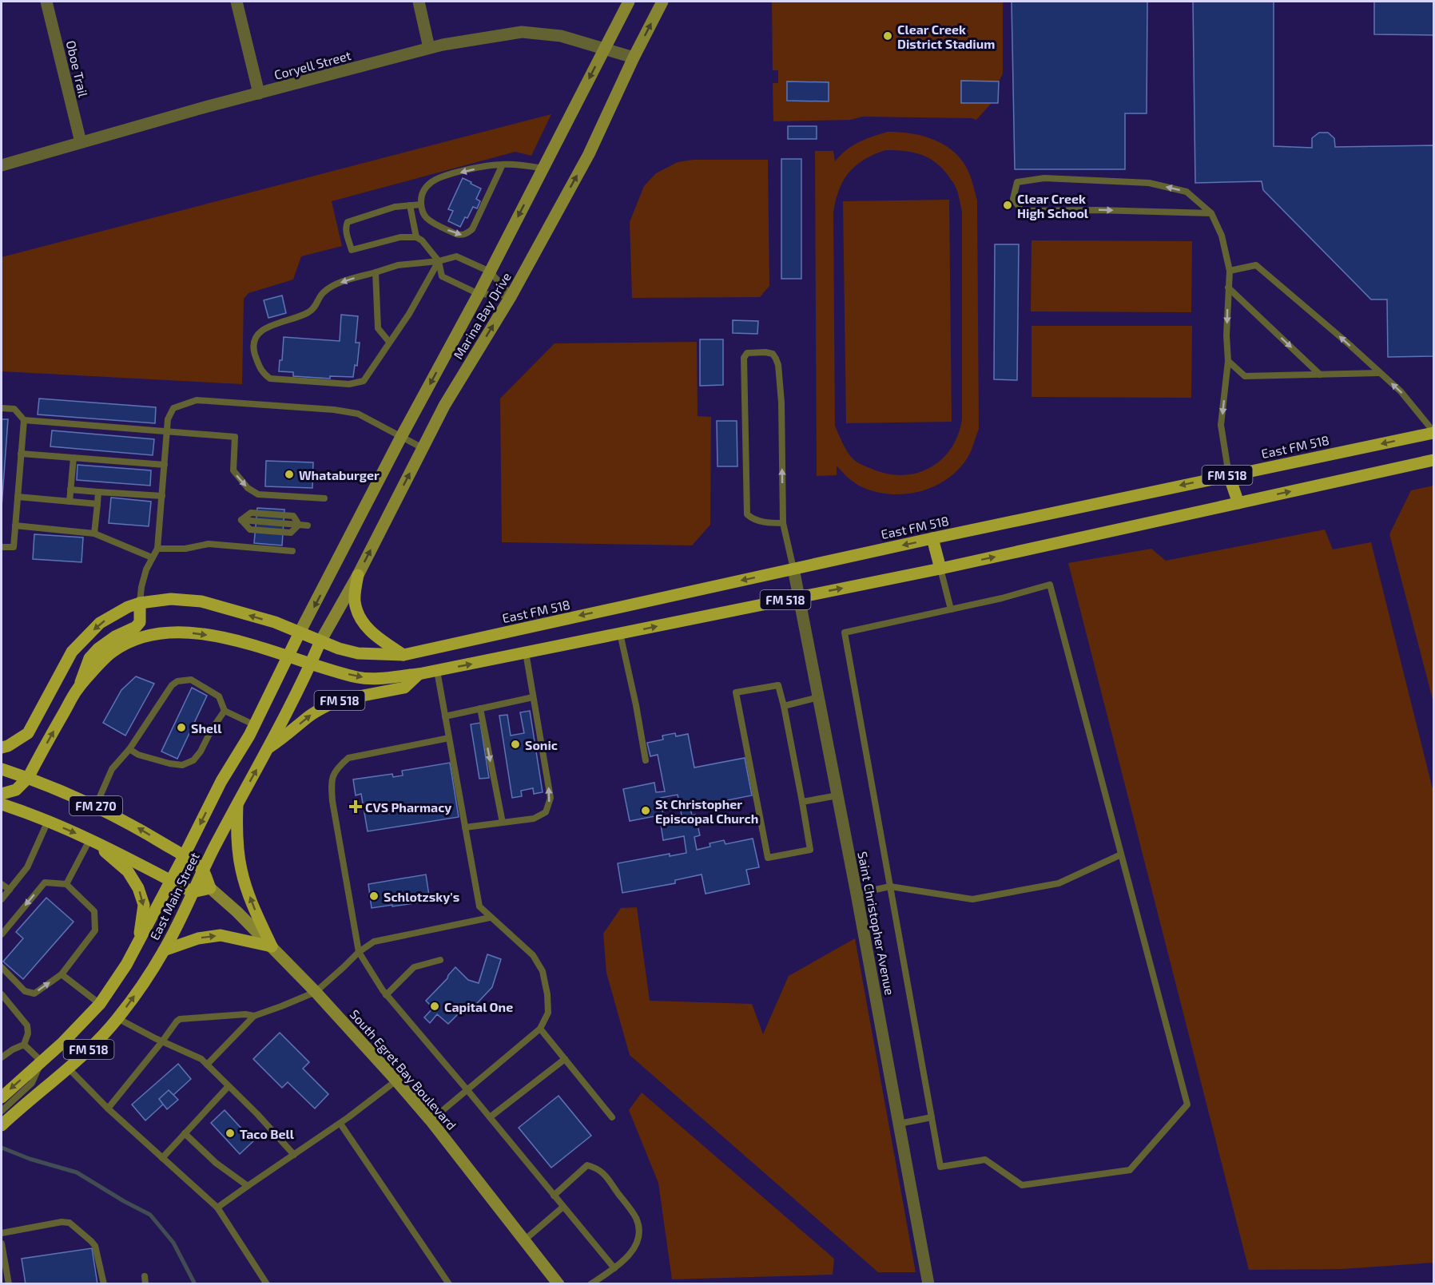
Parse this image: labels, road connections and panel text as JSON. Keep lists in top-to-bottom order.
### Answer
{
  "streets": {
    "main road": [
      "Marina Bay Drive",
      "East FM 518",
      "FM 518",
      "FM 270",
      "East Main Street",
      "South Egret Bay Boulevard"
    ],
    "street": ["Coryell Street", "Oboe Trail", "Saint Christopher Avenue"]
  },
  "crossings": [
    ["Coryell Street", "Oboe Trail"],
    ["Coryell Street", "Marina Bay Drive"],
    ["Marina Bay Drive", "FM 518"],
    ["Marina Bay Drive", "East Main Street"],
    ["East FM 518", "FM 518"],
    ["East FM 518", "Saint Christopher Avenue"],
    ["FM 518", "East Main Street"],
    ["FM 518", "Saint Christopher Avenue"],
    ["FM 270", "East Main Street"]
  ],
  "places": {
    "other": [
      "Clear Creek District Stadium",
      "Clear Creek High School",
      "Whataburger",
      "Shell",
      "Sonic",
      "St Christopher Episcopal Church",
      "Schlotzsky's",
      "Capital One",
      "Taco Bell"
    ],
    "health": ["CVS Pharmacy"]
  }
}
